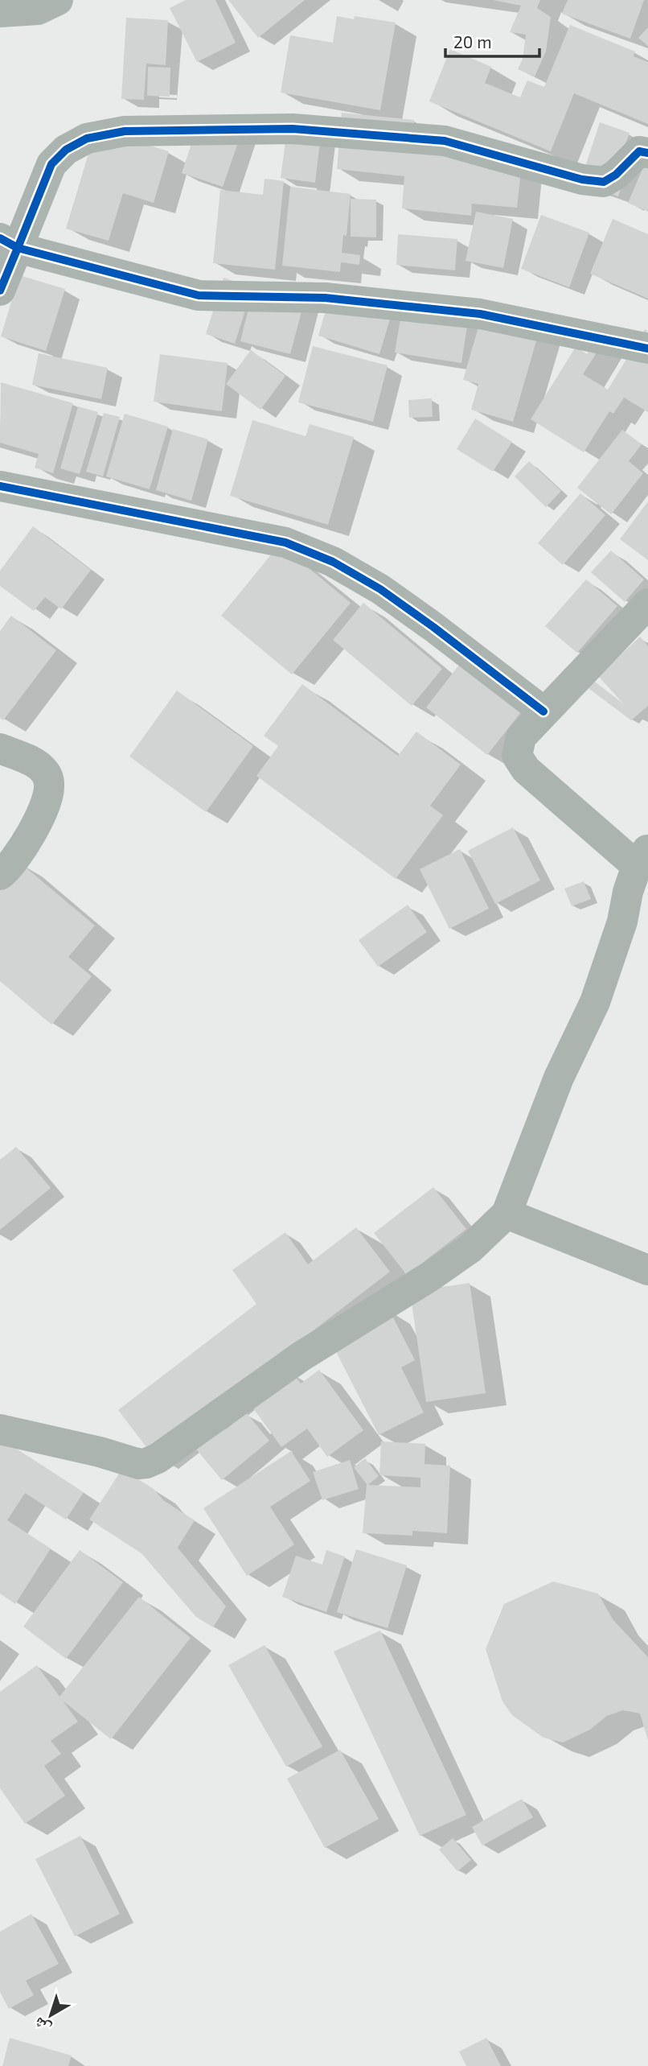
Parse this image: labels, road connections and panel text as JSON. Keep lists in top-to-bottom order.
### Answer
{
  "scale_bar": "20 m",
  "north": "bottom left"
}
